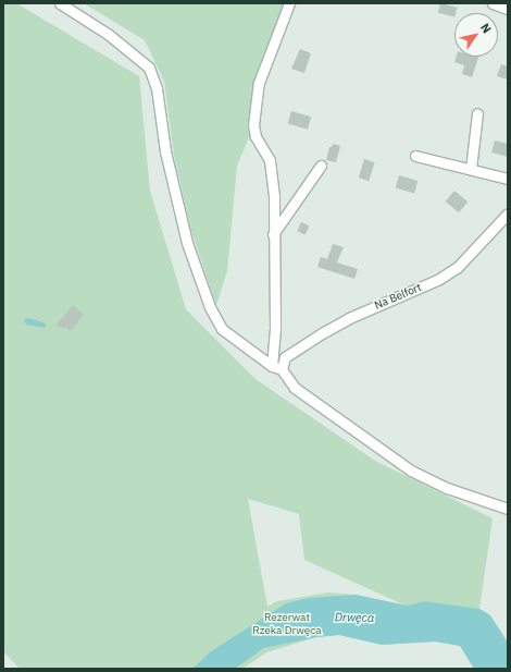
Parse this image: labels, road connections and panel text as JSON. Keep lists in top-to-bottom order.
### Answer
{
  "streets": {
    "street": ["Na Belfort"]
  },
  "water": ["Drwęca"],
  "parks": ["Rezerwat Rzeka Drwęca"],
  "north": "top right"
}
